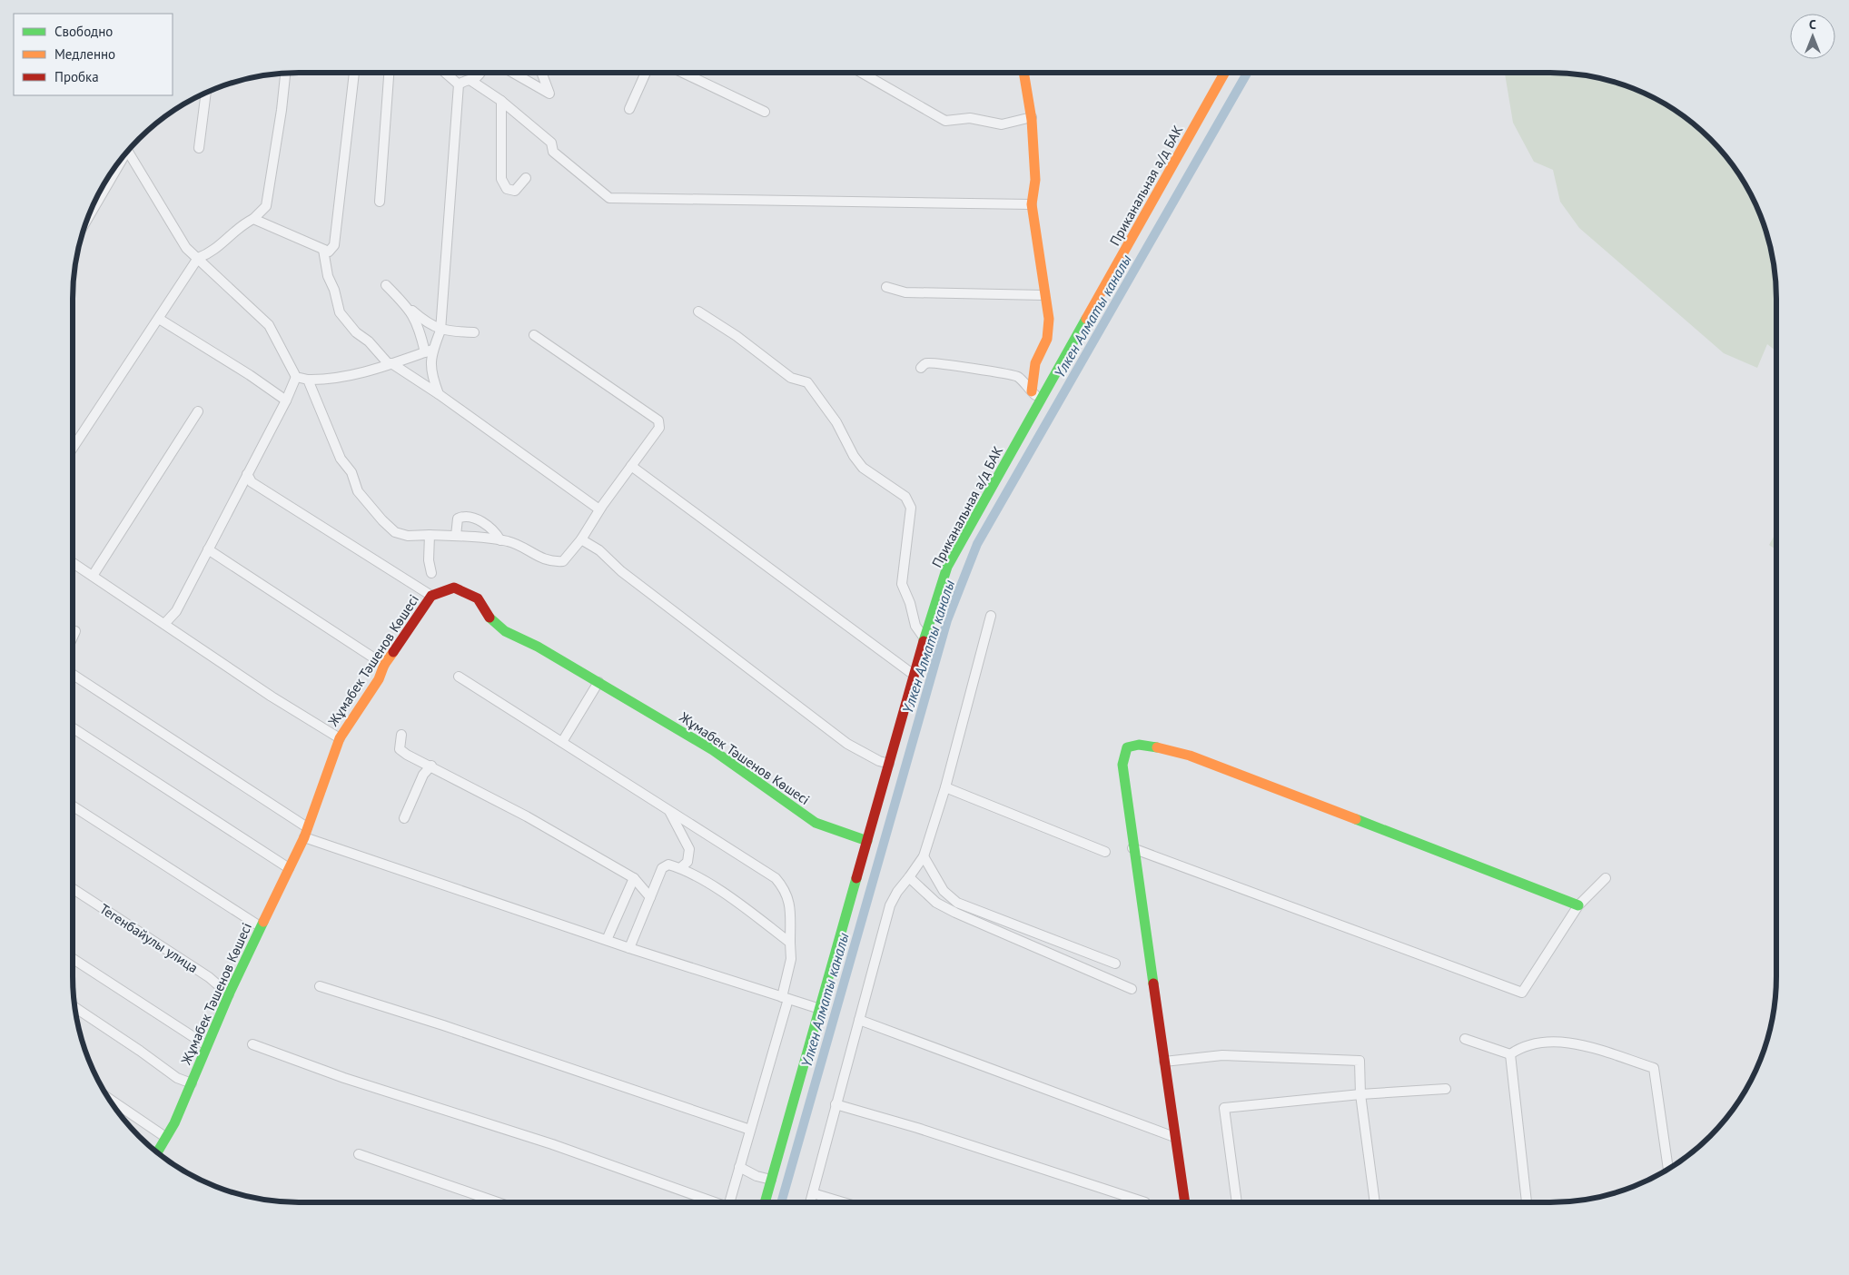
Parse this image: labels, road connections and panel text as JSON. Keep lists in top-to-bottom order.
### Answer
{
  "streets": {
    "street": ["Приканальная а/д БАК", "Жұмабек Тәшенов Көшесі", "Тегенбайулы улица"]
  },
  "crossings": [
    ["Приканальная а/д БАК", "Жұмабек Тәшенов Көшесі"],
    ["Жұмабек Тәшенов Көшесі", "Тегенбайулы улица"]
  ],
  "water": ["Үлкен Алматы каналы"],
  "legend": ["Свободно", "Медленно", "Пробка"],
  "north": "top"
}
